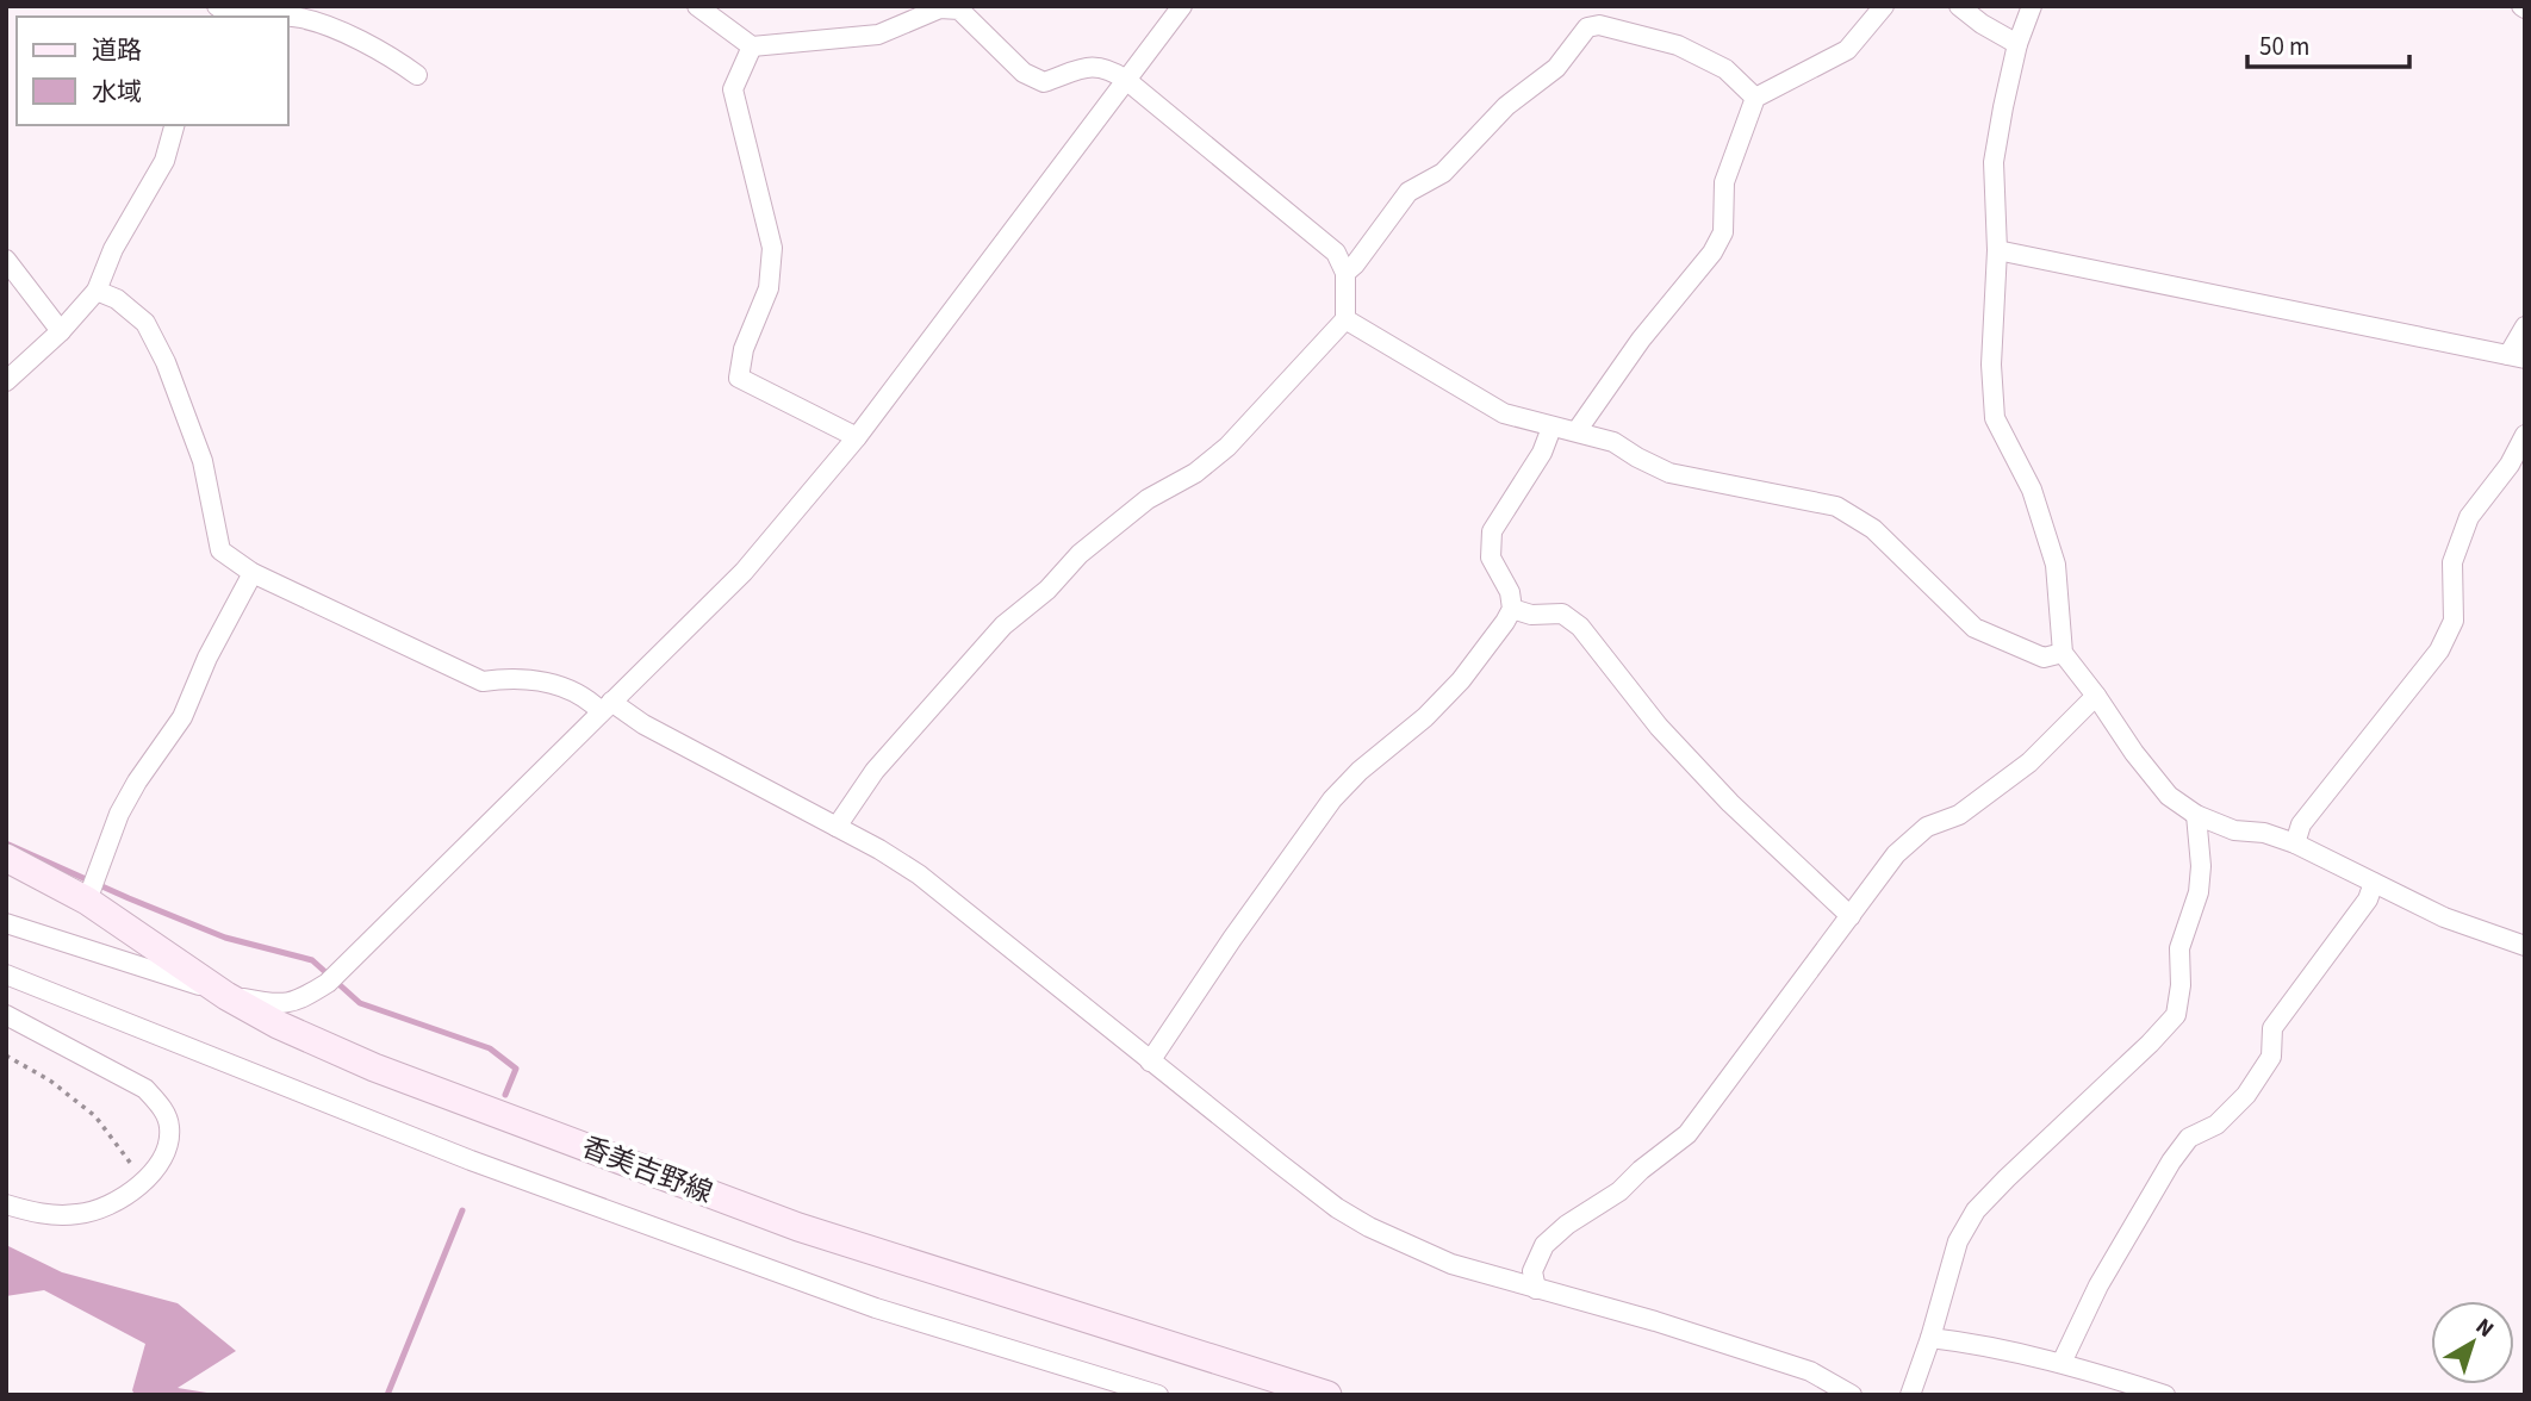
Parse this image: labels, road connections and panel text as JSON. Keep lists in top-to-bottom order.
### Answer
{
  "streets": {
    "main road": ["香美吉野線"]
  },
  "legend": ["道路", "水域"],
  "scale_bar": "50 m",
  "north": "top right"
}
